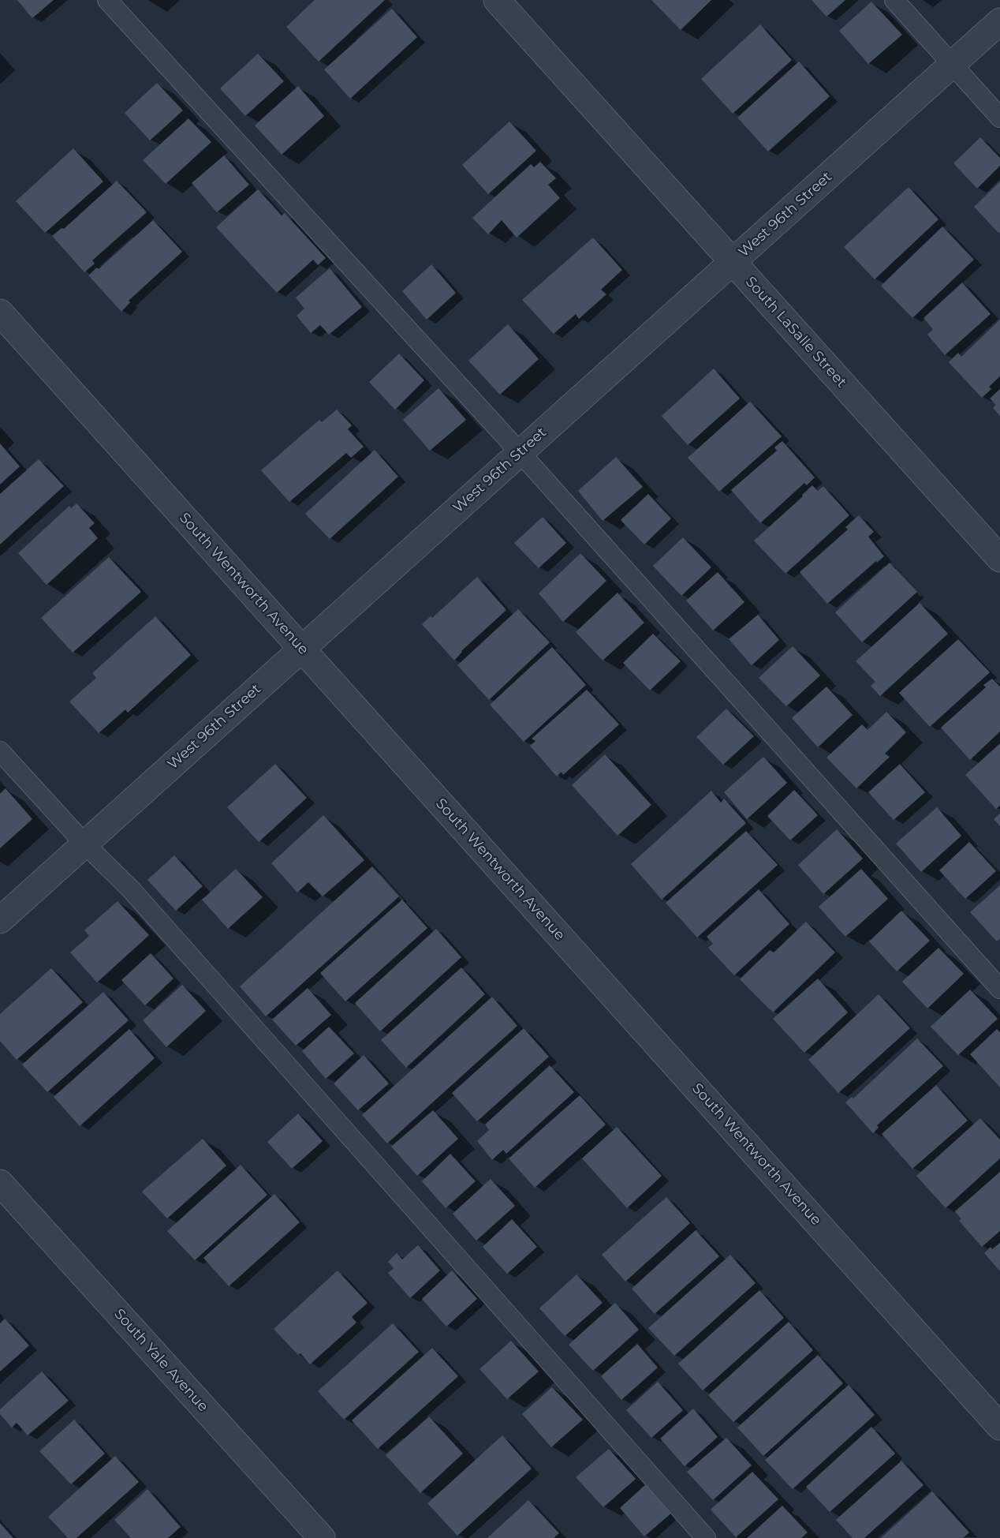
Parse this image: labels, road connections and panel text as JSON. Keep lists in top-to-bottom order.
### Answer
{
  "streets": {
    "street": [
      "West 96th Street",
      "South LaSalle Street",
      "South Wentworth Avenue",
      "South Yale Avenue"
    ]
  },
  "crossings": [
    ["West 96th Street", "South LaSalle Street"],
    ["West 96th Street", "South Wentworth Avenue"]
  ]
}
